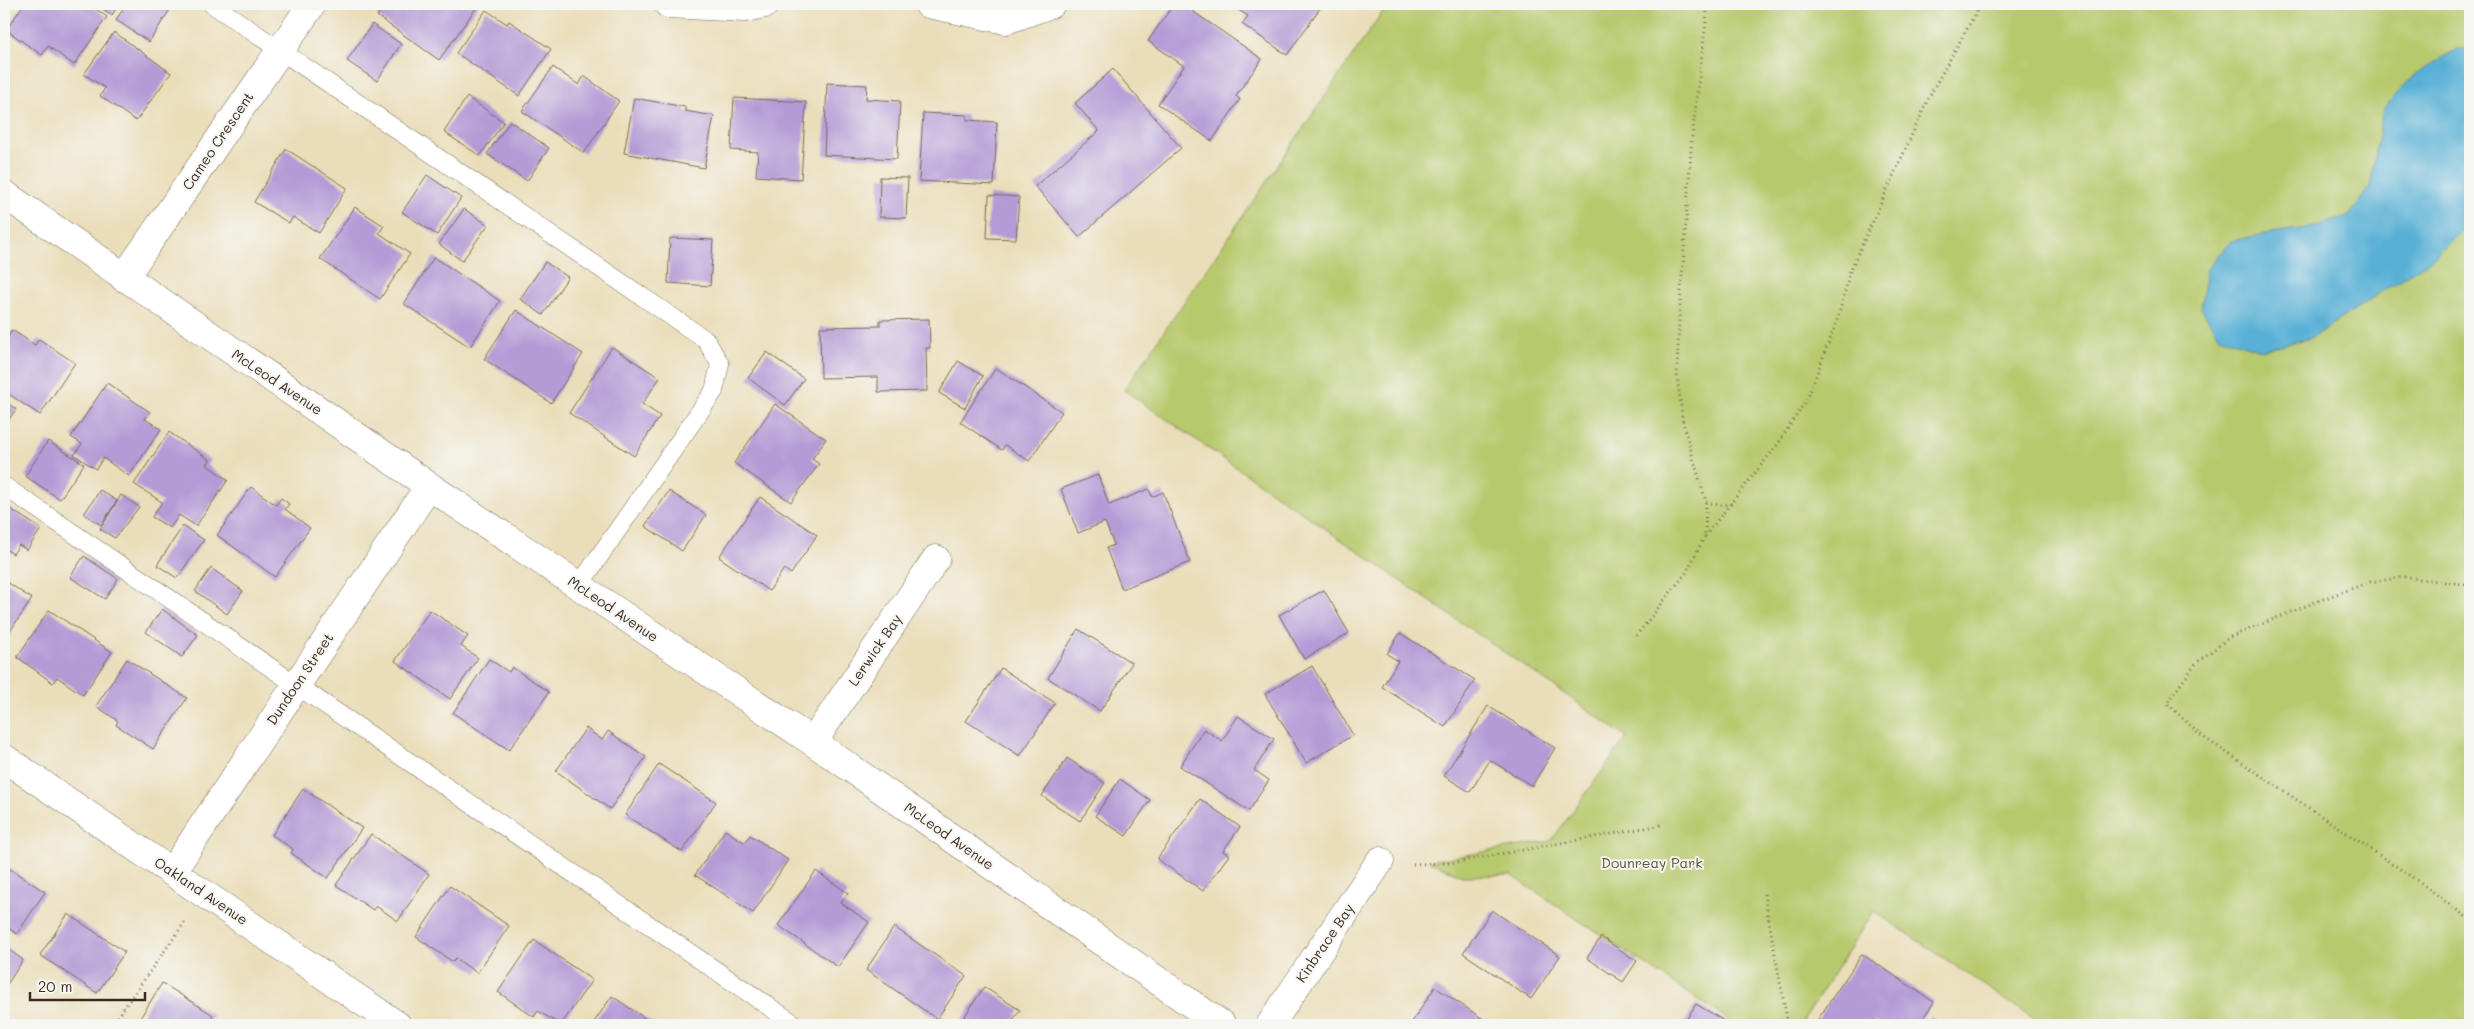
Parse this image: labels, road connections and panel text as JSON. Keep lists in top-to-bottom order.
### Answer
{
  "streets": {
    "street": [
      "Cameo Crescent",
      "McLeod Avenue",
      "Lerwick Bay",
      "Dundoon Street",
      "Oakland Avenue",
      "Kinbrace Bay"
    ]
  },
  "crossings": [
    ["Cameo Crescent", "McLeod Avenue"],
    ["McLeod Avenue", "Lerwick Bay"],
    ["McLeod Avenue", "Dundoon Street"],
    ["Dundoon Street", "Oakland Avenue"]
  ],
  "parks": ["Dounreay Park"],
  "scale_bar": "20 m"
}
